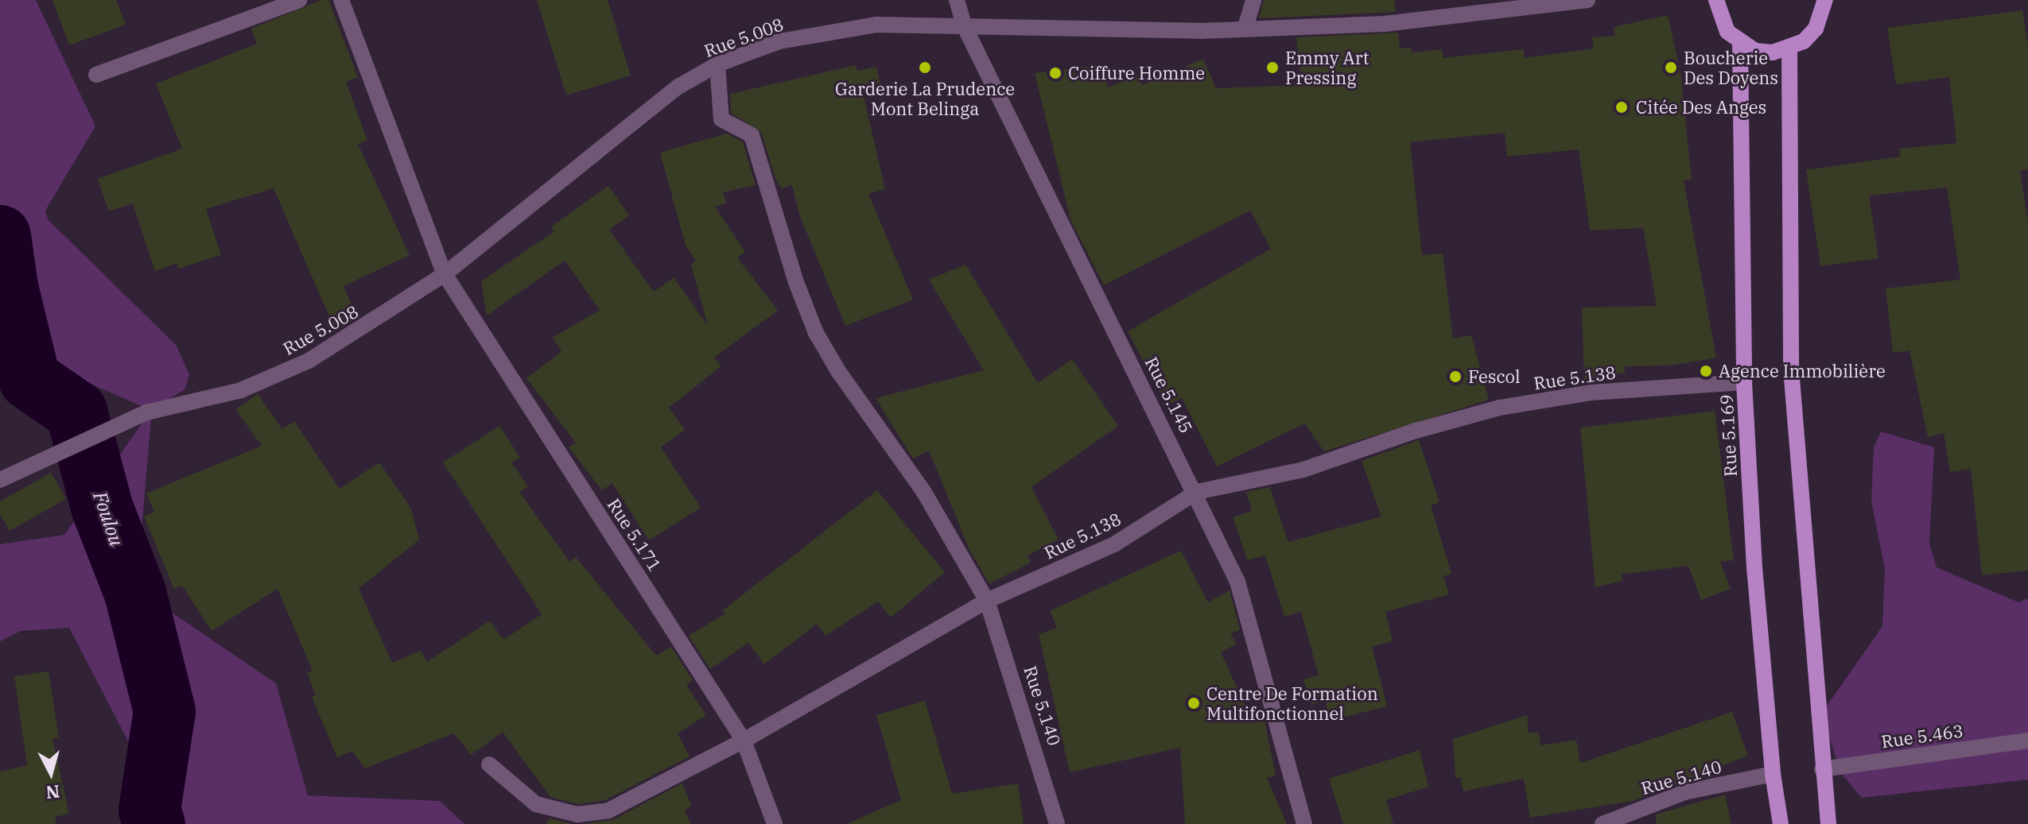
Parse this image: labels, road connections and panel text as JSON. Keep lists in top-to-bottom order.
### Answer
{
  "streets": {
    "main road": ["Rue 5.169"],
    "street": [
      "Rue 5.008",
      "Rue 5.138",
      "Rue 5.145",
      "Rue 5.171",
      "Rue 5.140",
      "Rue 5.463"
    ]
  },
  "crossings": [
    ["Rue 5.008", "Rue 5.145"],
    ["Rue 5.008", "Rue 5.171"],
    ["Rue 5.008", "Rue 5.140"],
    ["Rue 5.138", "Rue 5.145"],
    ["Rue 5.138", "Rue 5.169"],
    ["Rue 5.138", "Rue 5.171"],
    ["Rue 5.138", "Rue 5.140"],
    ["Rue 5.169", "Rue 5.140"]
  ],
  "water": ["Foulou"],
  "places": [
    "Garderie La Prudence Mont Belinga",
    "Emmy Art Pressing",
    "Boucherie Des Doyens",
    "Coiffure Homme",
    "Citée Des Anges",
    "Agence Immobilière",
    "Fescol",
    "Centre De Formation Multifonctionnel"
  ],
  "north": "bottom"
}
